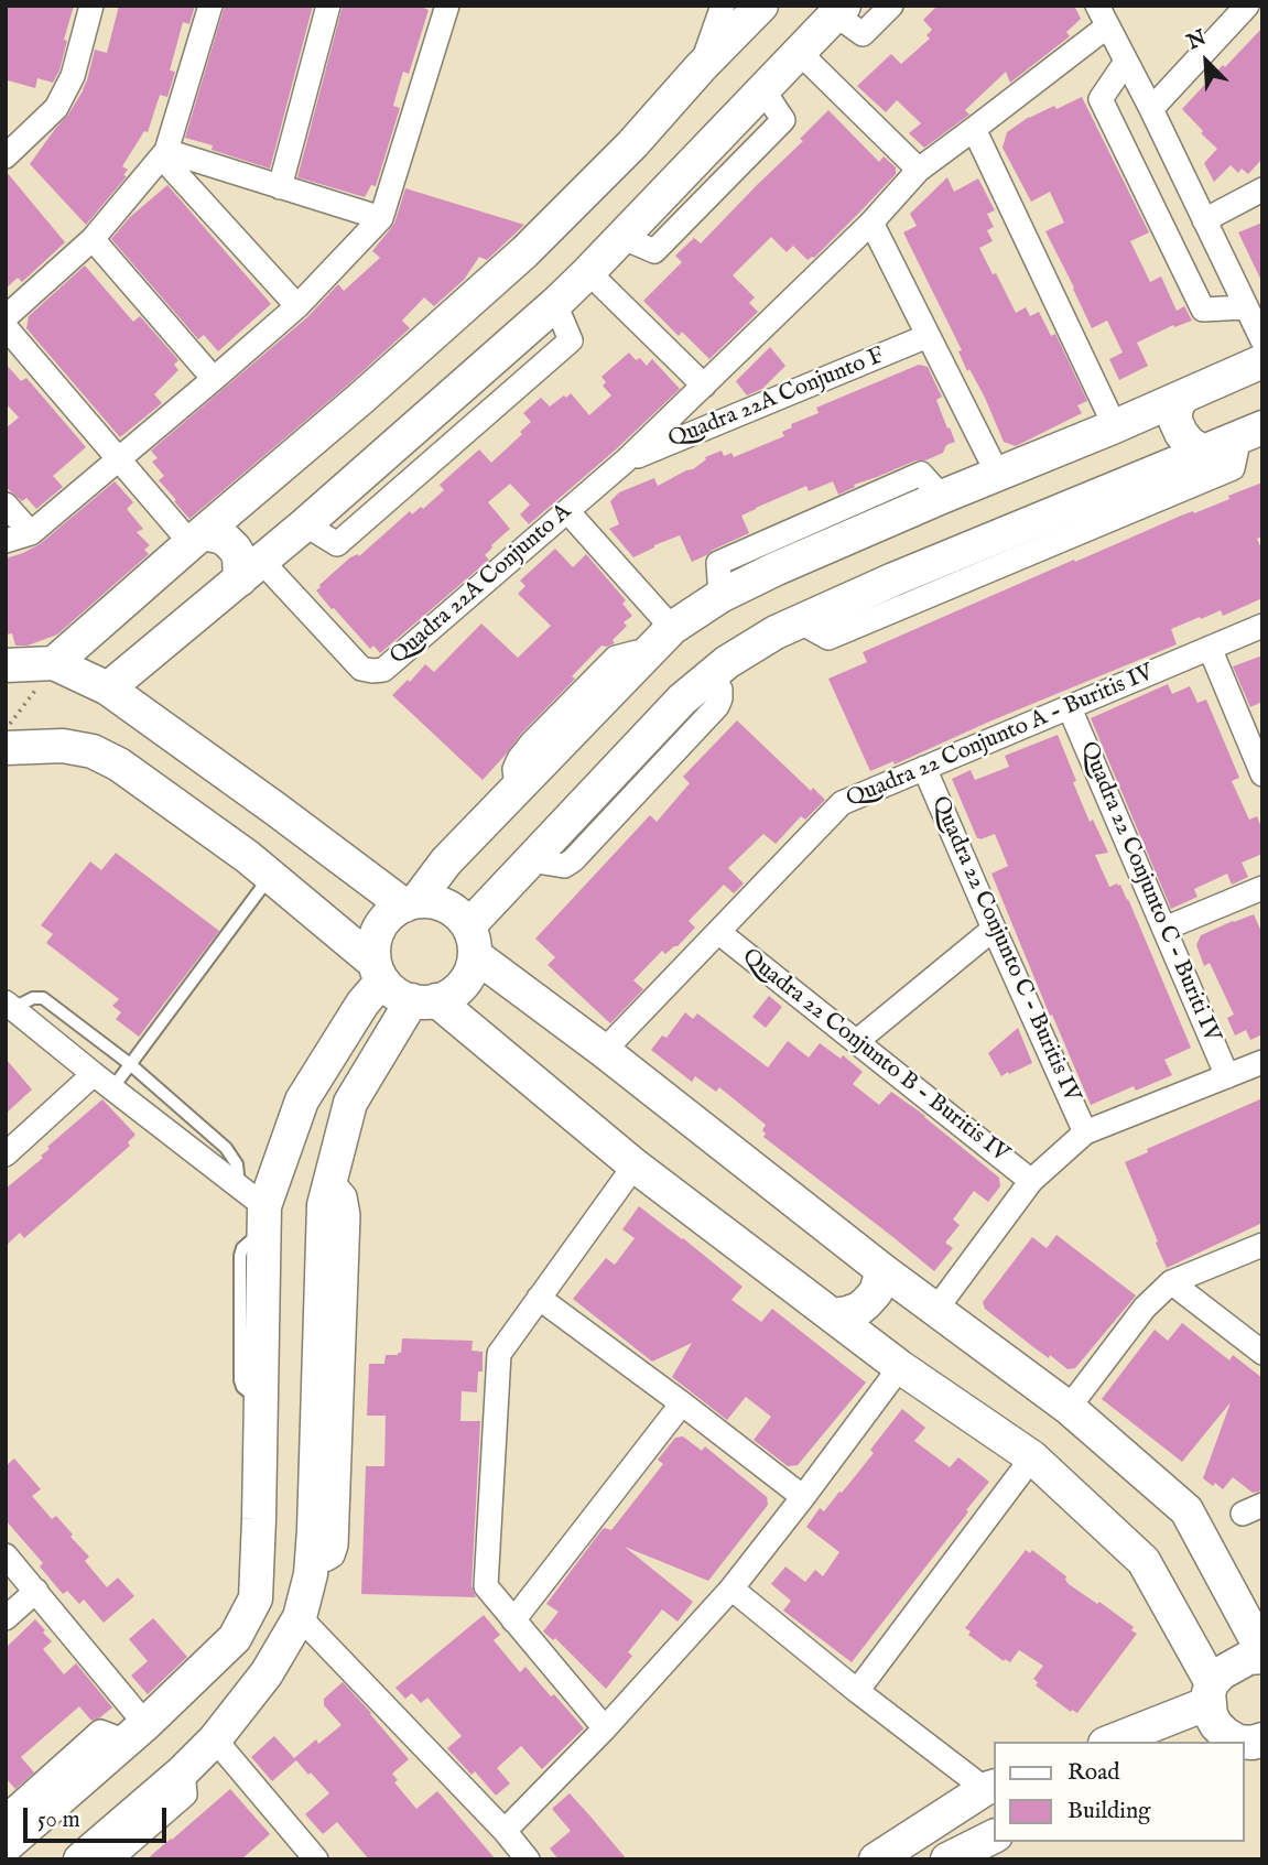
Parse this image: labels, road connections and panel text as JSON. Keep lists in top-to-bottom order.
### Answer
{
  "streets": {
    "street": [
      "Quadra 22A Conjunto F",
      "Quadra 22A Conjunto A",
      "Quadra 22 Conjunto A - Buritis IV",
      "Quadra 22 Conjunto C - Buriti IV",
      "Quadra 22 Conjunto C - Buritis IV",
      "Quadra 22 Conjunto B - Buritis IV"
    ]
  },
  "crossings": [
    ["Quadra 22A Conjunto F", "Quadra 22A Conjunto A"],
    ["Quadra 22 Conjunto A - Buritis IV", "Quadra 22 Conjunto C - Buriti IV"],
    ["Quadra 22 Conjunto A - Buritis IV", "Quadra 22 Conjunto C - Buritis IV"],
    ["Quadra 22 Conjunto A - Buritis IV", "Quadra 22 Conjunto B - Buritis IV"]
  ],
  "legend": ["Road", "Building"],
  "scale_bar": "50 m",
  "north": "top left"
}
